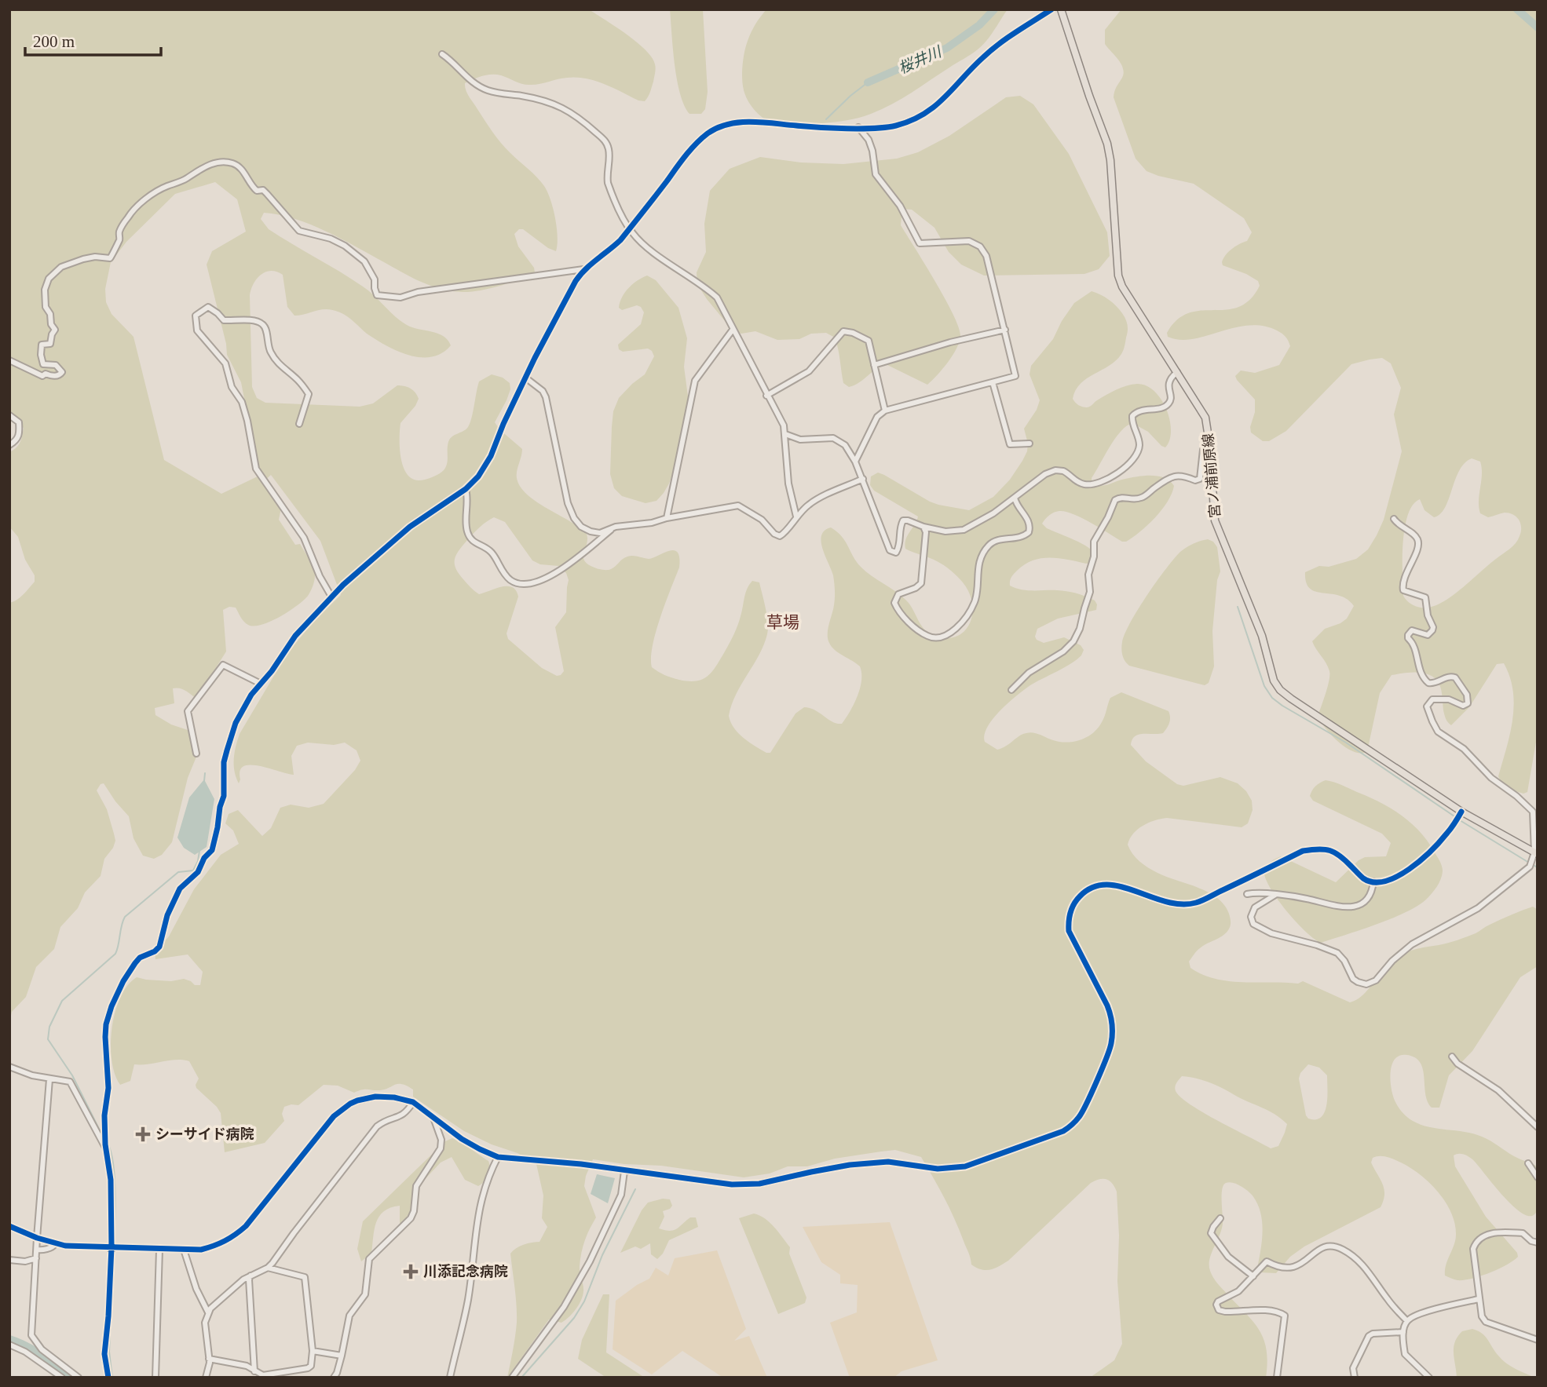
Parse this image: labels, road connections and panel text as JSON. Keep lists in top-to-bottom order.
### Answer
{
  "streets": {
    "main road": ["宮ノ浦前原線"]
  },
  "districts": ["草場"],
  "water": ["桜井川"],
  "places": {
    "health": ["シーサイド病院", "川添記念病院"]
  },
  "scale_bar": "200 m"
}
